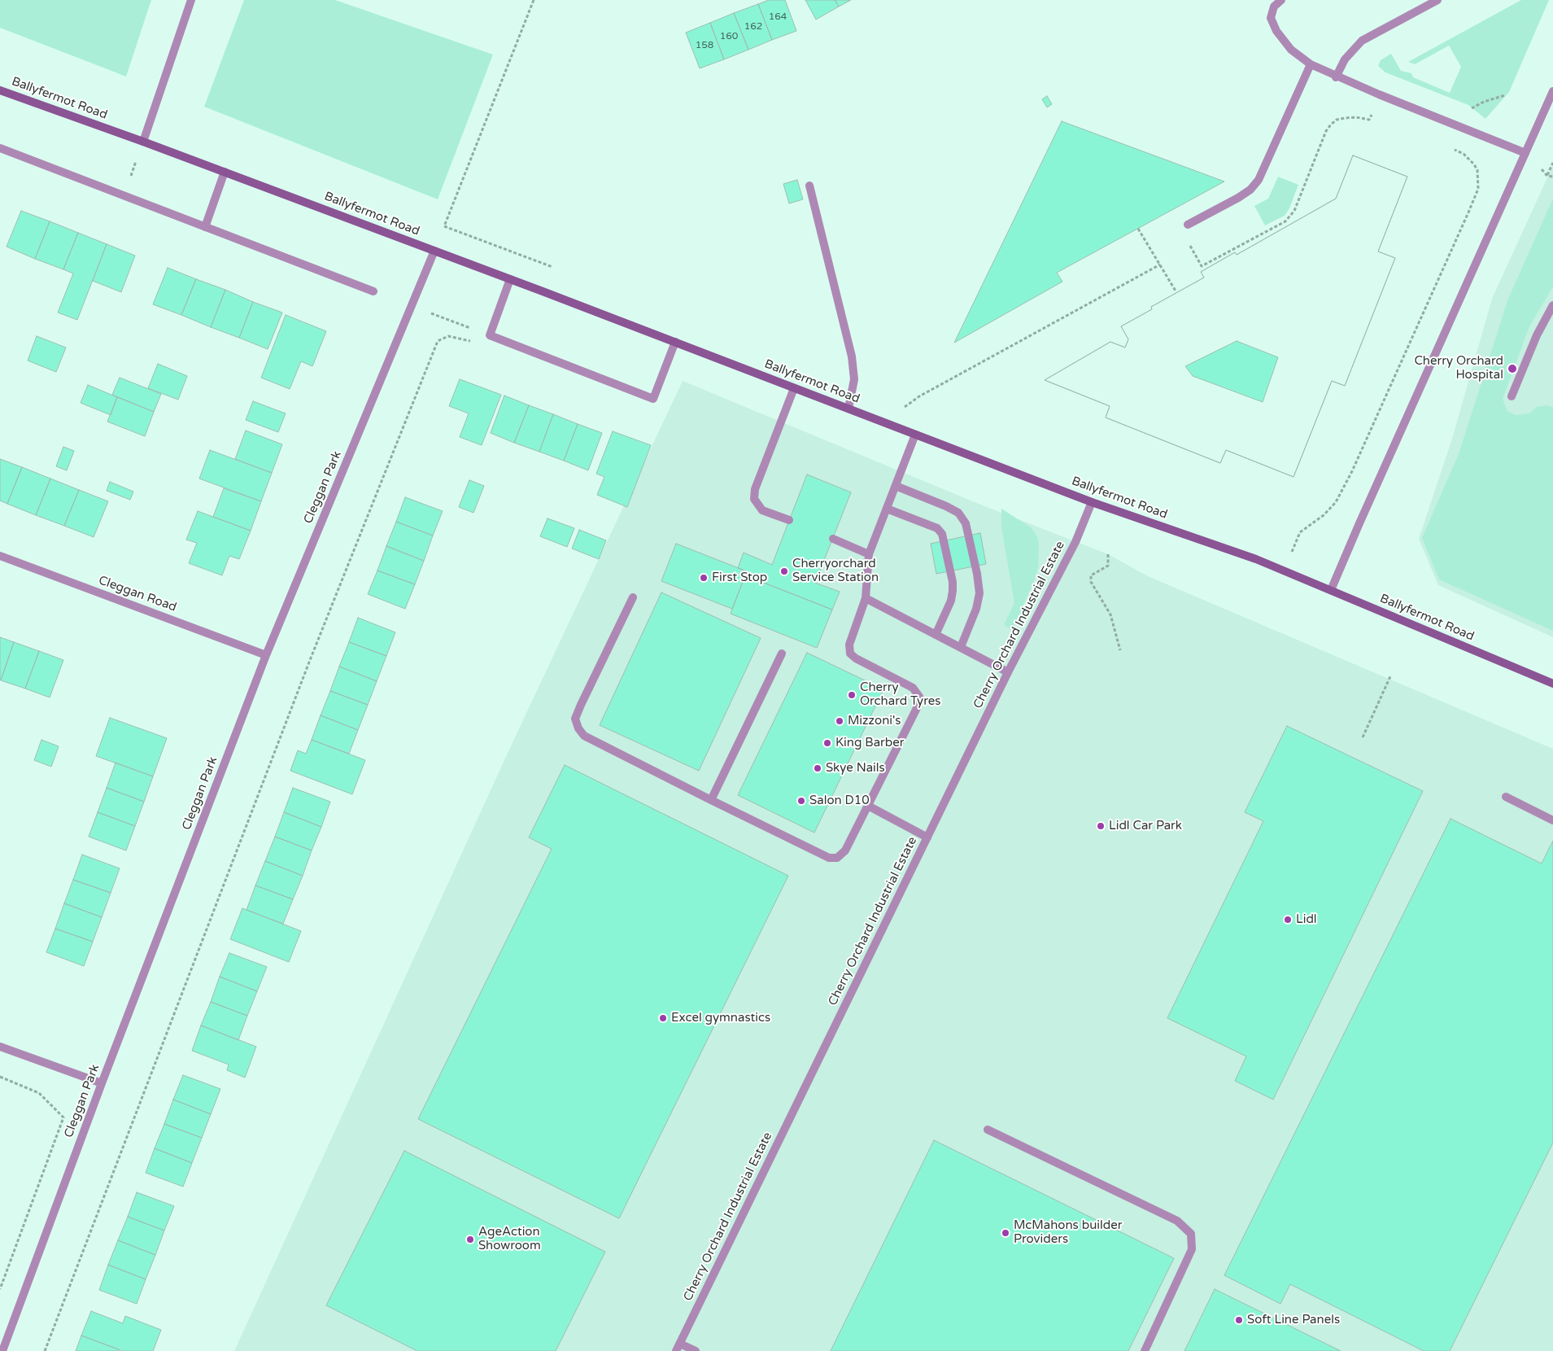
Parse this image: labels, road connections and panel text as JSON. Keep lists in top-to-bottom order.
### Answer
{
  "streets": {
    "main road": ["Ballyfermot Road"],
    "street": ["Cleggan Park", "Cleggan Road", "Cherry Orchard Industrial Estate"]
  },
  "crossings": [
    ["Ballyfermot Road", "Cleggan Park"],
    ["Ballyfermot Road", "Cherry Orchard Industrial Estate"],
    ["Cleggan Park", "Cleggan Road"]
  ],
  "places": [
    "Cherry Orchard Hospital",
    "Cherryorchard Service Station",
    "First Stop",
    "Cherry Orchard Tyres",
    "Mizzoni's",
    "King Barber",
    "Skye Nails",
    "Salon D10",
    "Lidl Car Park",
    "Lidl",
    "Excel gymnastics",
    "McMahons builder Providers",
    "AgeAction Showroom",
    "Soft Line Panels"
  ],
  "house_numbers": [
    "164",
    "162",
    "160",
    "158"
  ]
}
